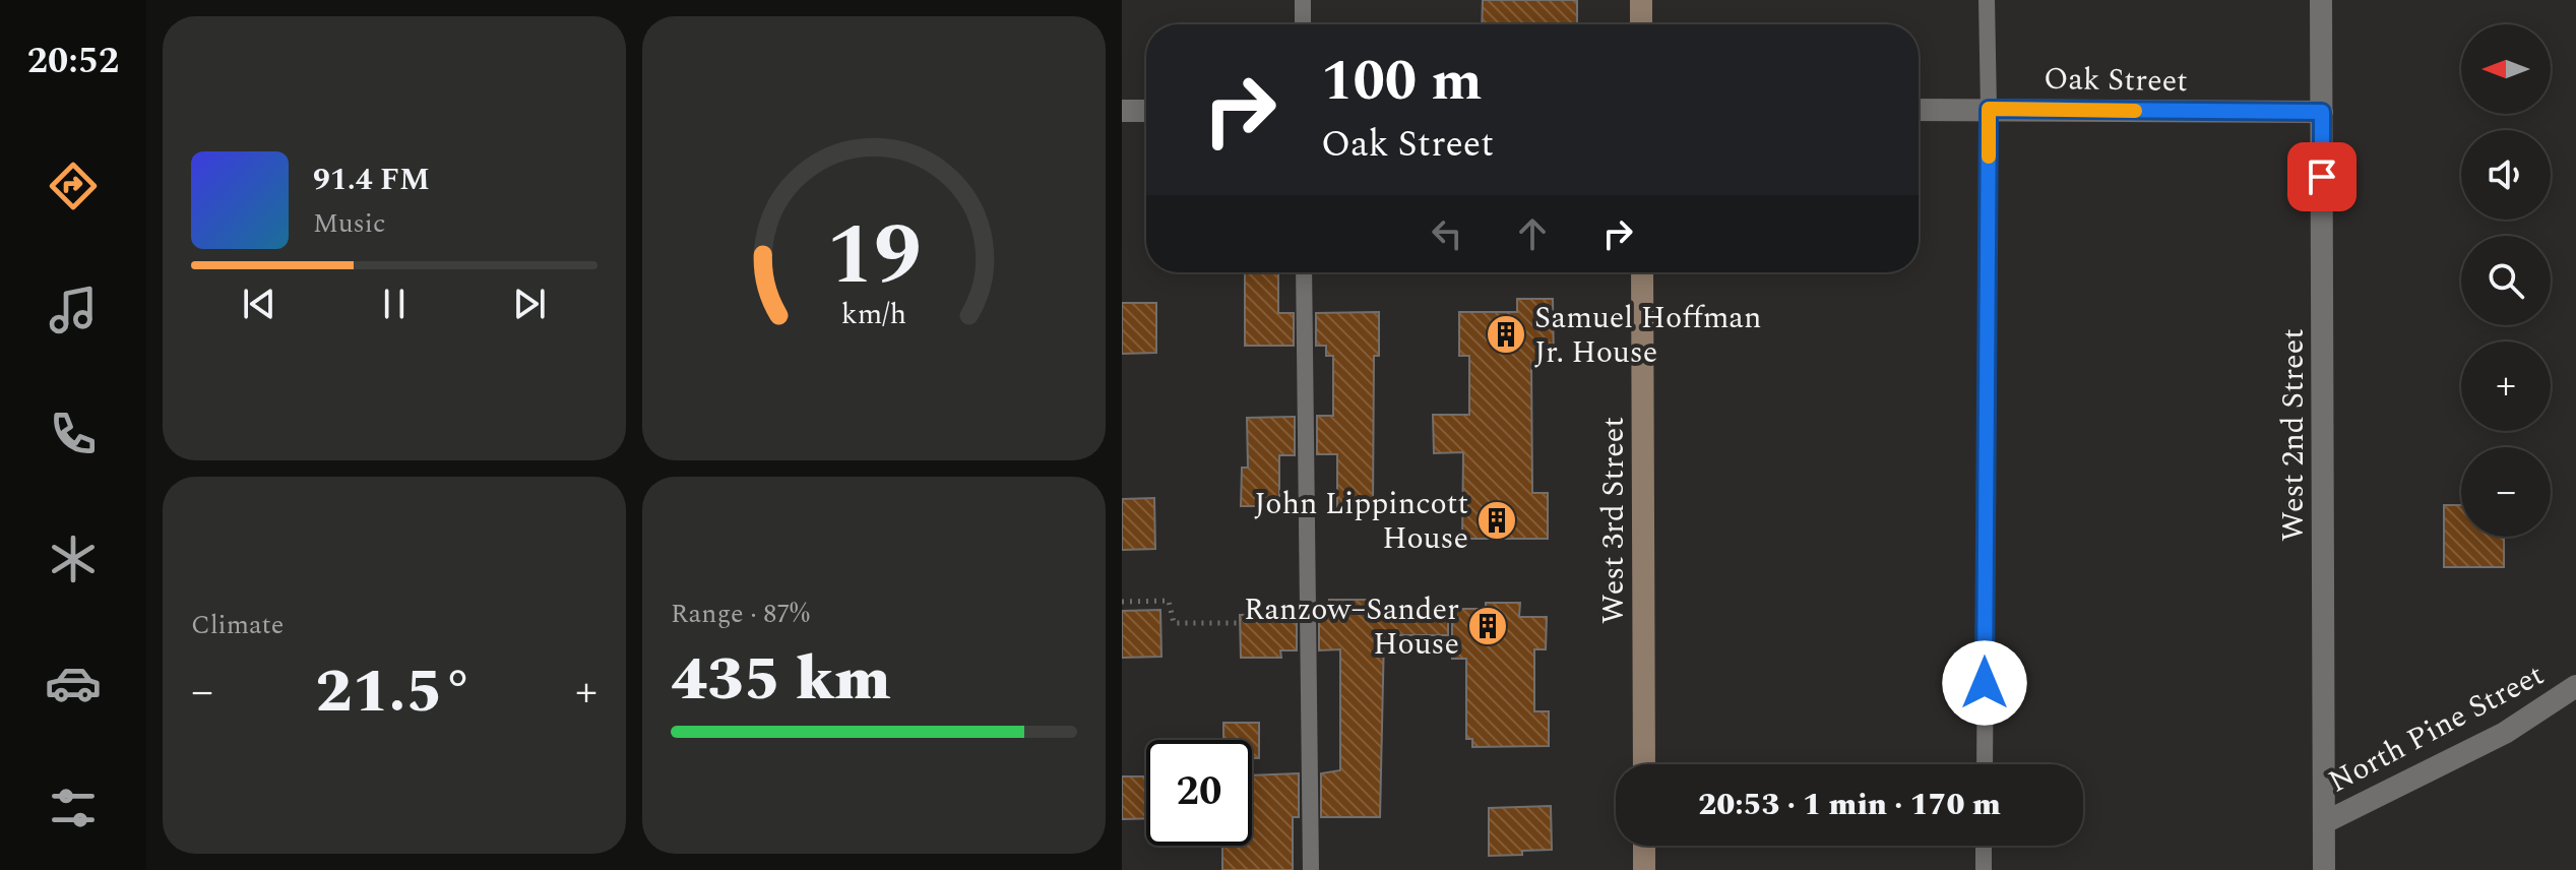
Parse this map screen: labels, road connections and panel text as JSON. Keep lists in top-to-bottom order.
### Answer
{
  "streets": {
    "main road": ["West 3rd Street"],
    "street": ["Oak Street", "West 2nd Street", "North Pine Street"]
  },
  "crossings": [
    ["Oak Street", "West 2nd Street"],
    ["West 2nd Street", "North Pine Street"]
  ],
  "places": {
    "building": ["Samuel Hoffman Jr. House", "John Lippincott House", "Ranzow–Sander House"]
  },
  "north": "left",
  "page": {
    "tabs": "20:52",
    "map_buttons": ["+", "−"],
    "turn": ["100 m", "Oak Street"],
    "song": ["91.4 FM", "Music"],
    "tile": [
      "Climate",
      ["Range · 87%", "435 km"]
    ],
    "heat": ["−", "21.5°", "+"],
    "limit": "20",
    "trip": "20:53 · 1 min · 170 m",
    "gauge": ["19", "km/h"]
  }
}
